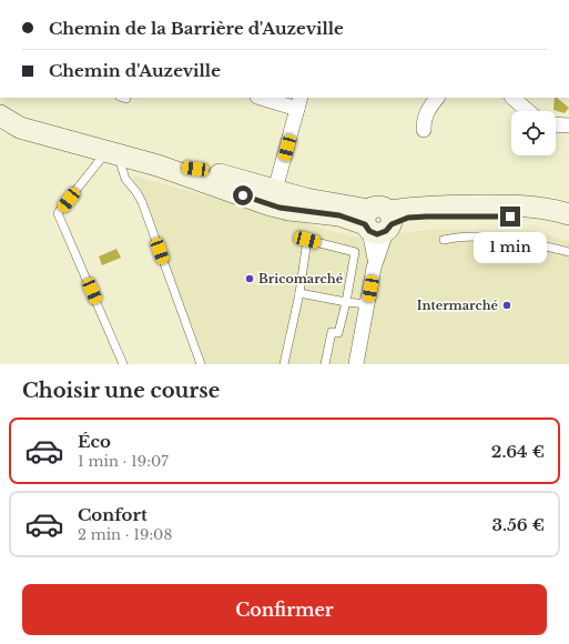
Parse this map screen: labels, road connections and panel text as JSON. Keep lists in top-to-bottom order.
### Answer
{
  "places": ["Bricomarché", "Intermarché"],
  "page": {
    "banner": ["Chemin de la Barrière d'Auzeville", "Chemin d'Auzeville"],
    "bubble": "1 min",
    "heading": "Choisir une course",
    "list": [
      {
        "name": "Éco",
        "note": "1 min · 19:07",
        "value": "2.64 €"
      },
      {
        "name": "Confort",
        "note": "2 min · 19:08",
        "value": "3.56 €"
      }
    ],
    "buttons": "Confirmer"
  }
}
